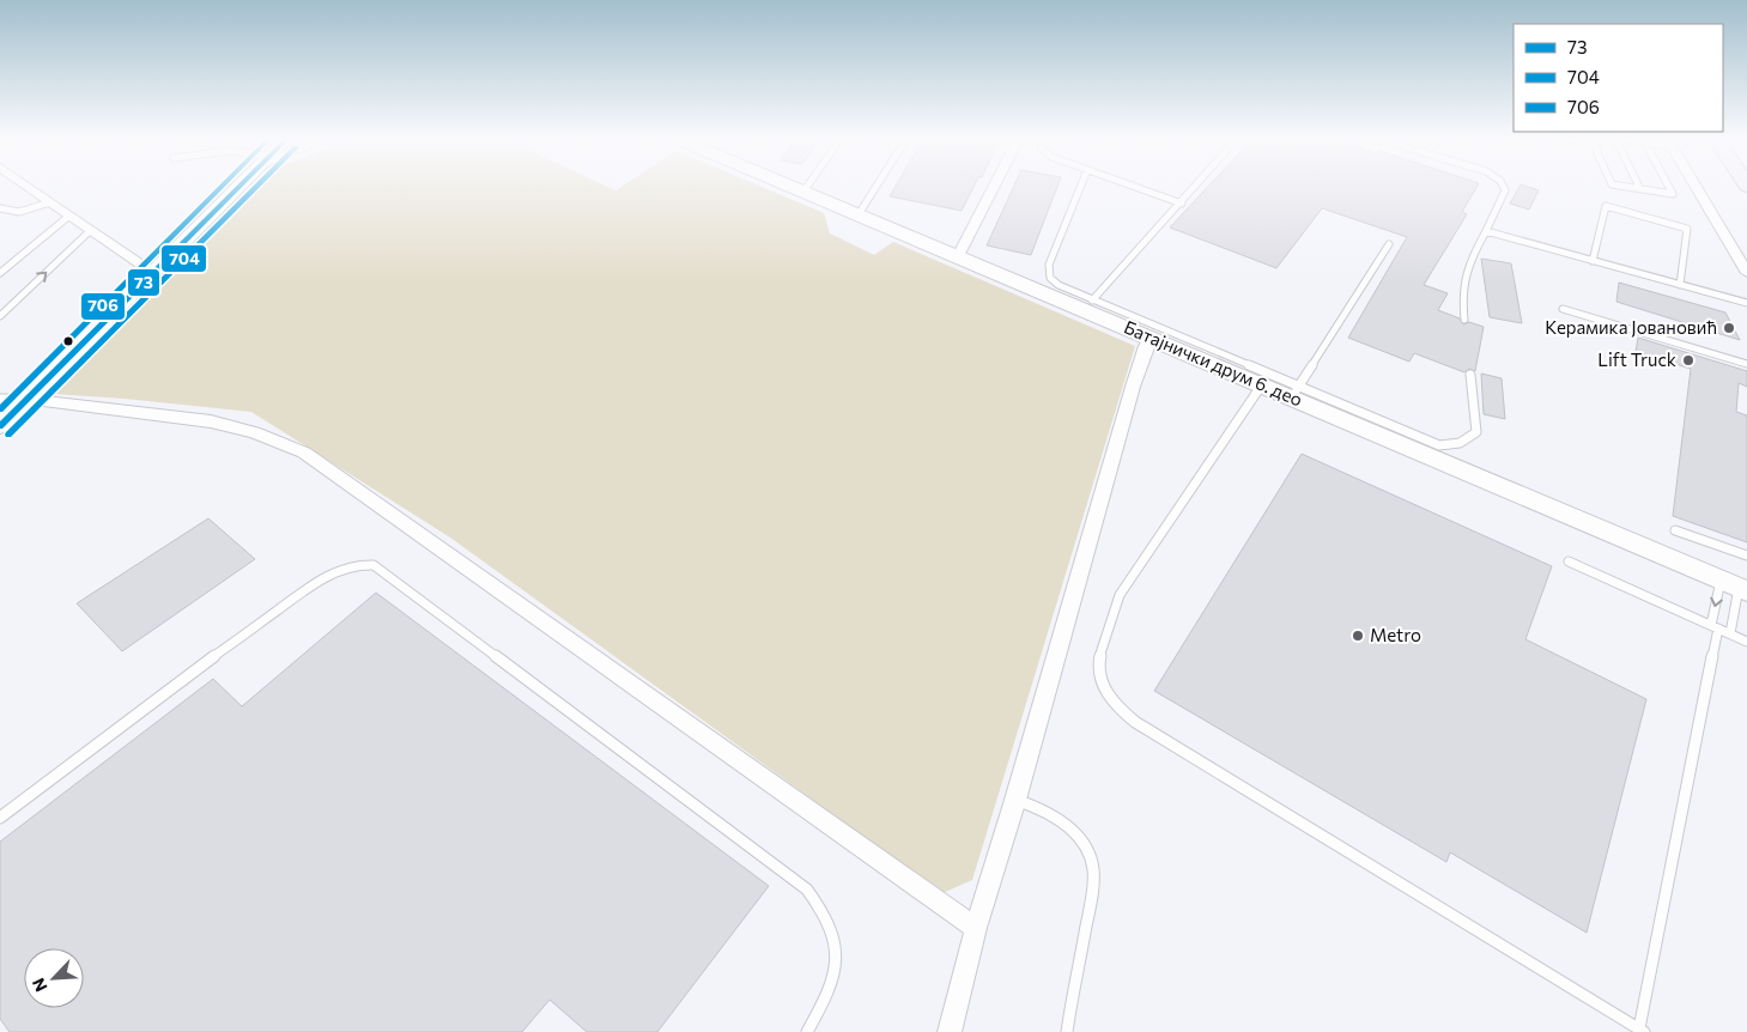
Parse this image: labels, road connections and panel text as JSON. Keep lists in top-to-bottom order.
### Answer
{
  "streets": {
    "street": ["Батајнички друм 6. део"]
  },
  "places": ["Керамика Јовановић", "Lift Truck", "Metro"],
  "lines": ["transit line 73", "transit line 704", "transit line 706"],
  "legend": ["73", "704", "706"],
  "north": "bottom left"
}
